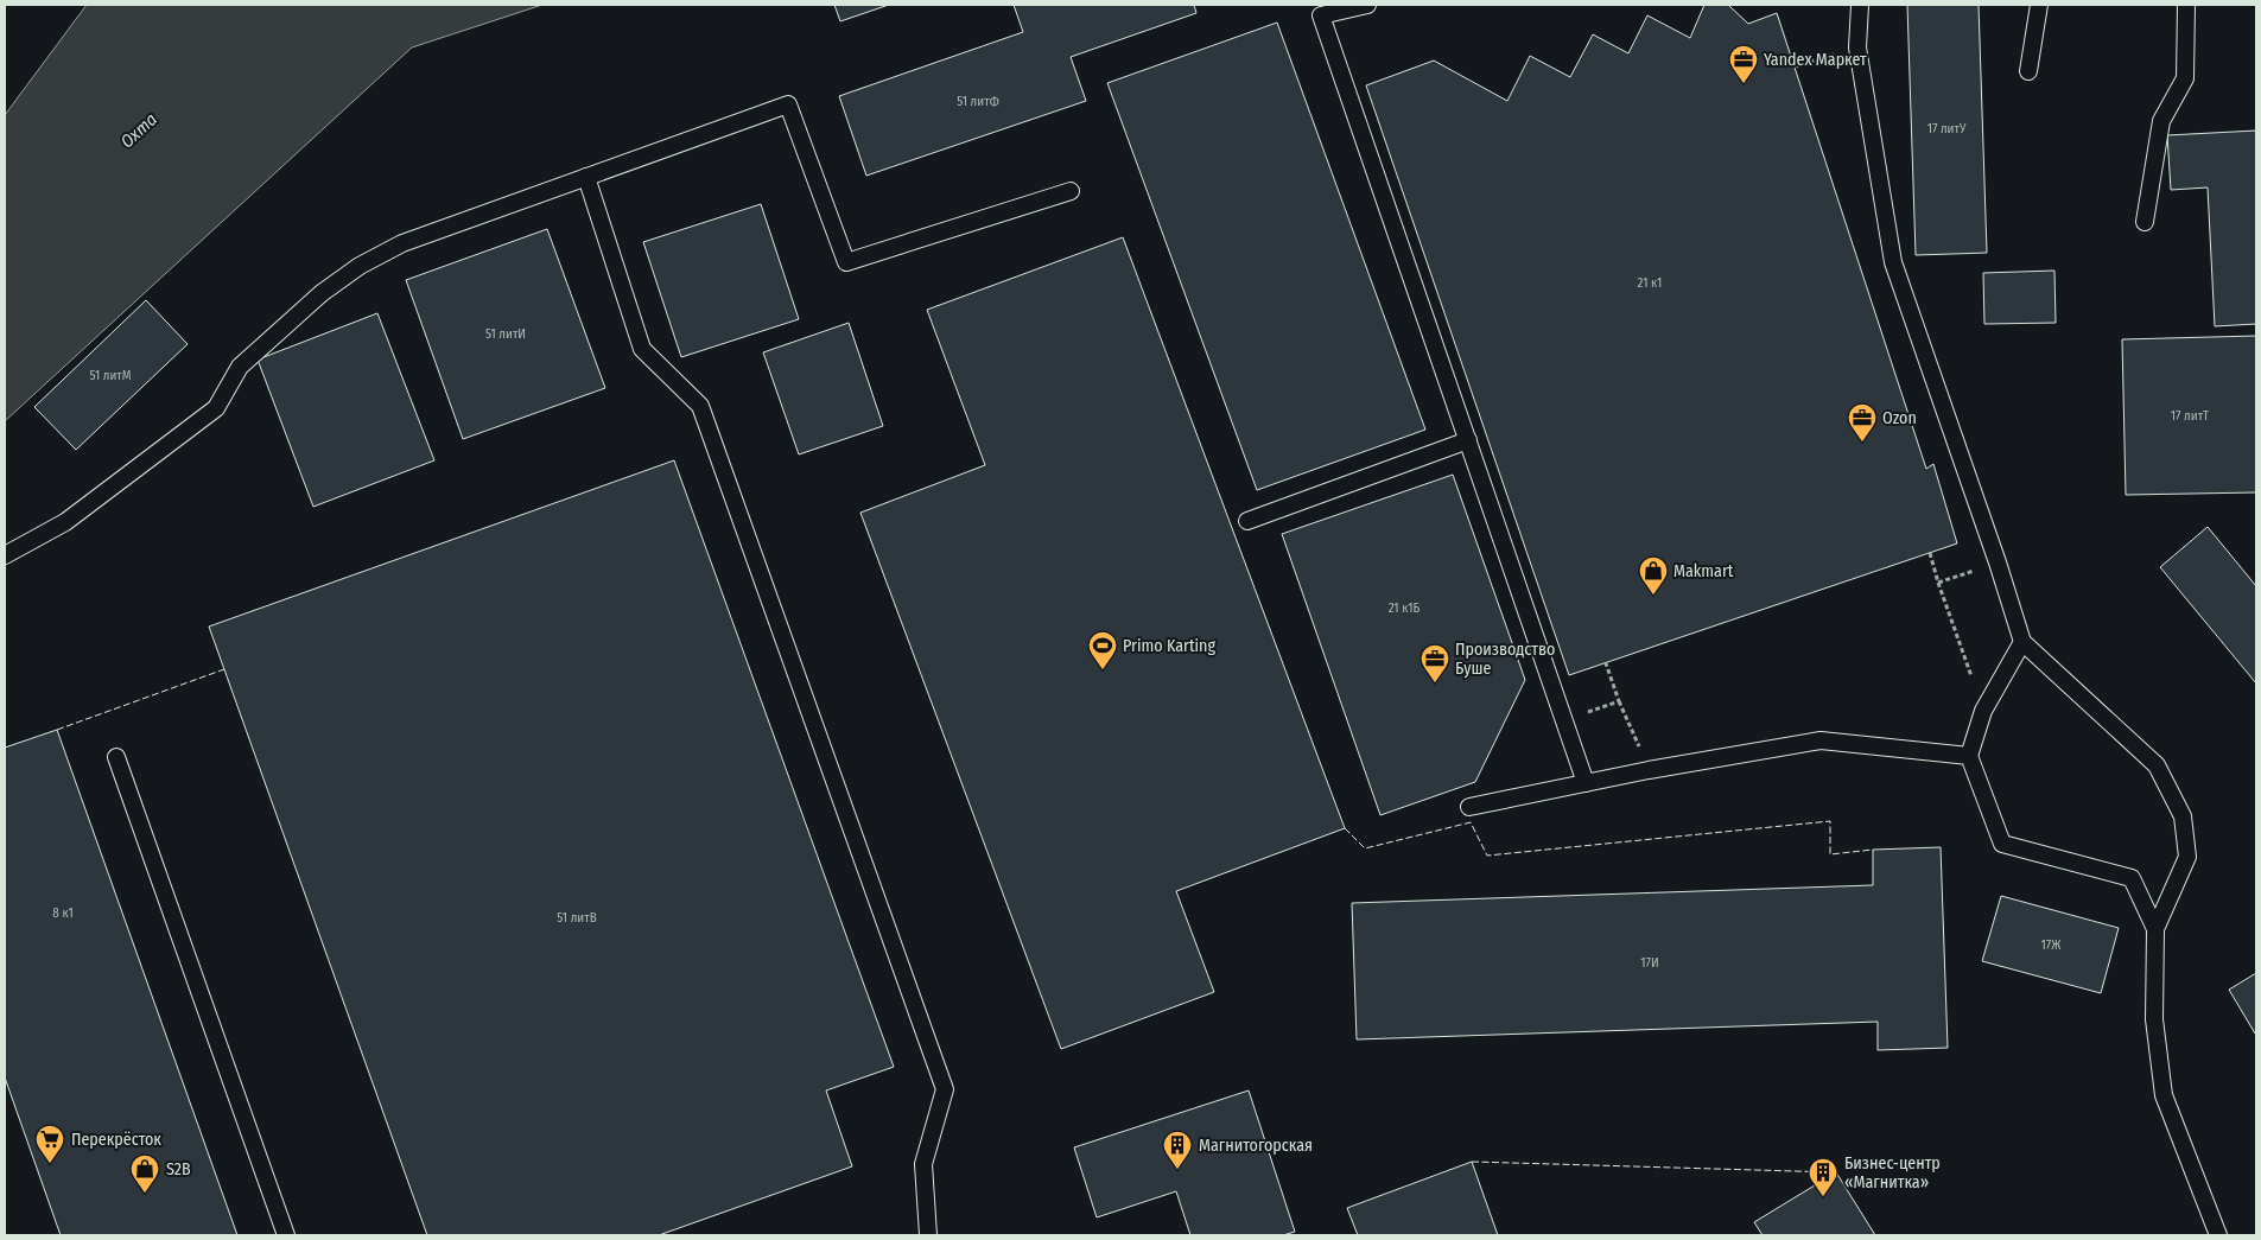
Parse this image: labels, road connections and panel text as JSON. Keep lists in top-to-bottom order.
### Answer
{
  "water": ["Охта"],
  "places": {
    "office": ["Yandex Маркет", "Ozon", "Производство Буше"],
    "shop": ["Makmart", "S2B"],
    "sports": ["Primo Karting"],
    "supermarket": ["Перекрёсток"],
    "building": ["Магнитогорская", "Бизнес-центр «Магнитка»"]
  },
  "house_numbers": [
    "51 литФ",
    "17 литУ",
    "21 к1",
    "51 литИ",
    "51 литМ",
    "17 литТ",
    "21 к1Б",
    "8 к1",
    "51 литВ",
    "17Ж",
    "17И"
  ]
}
